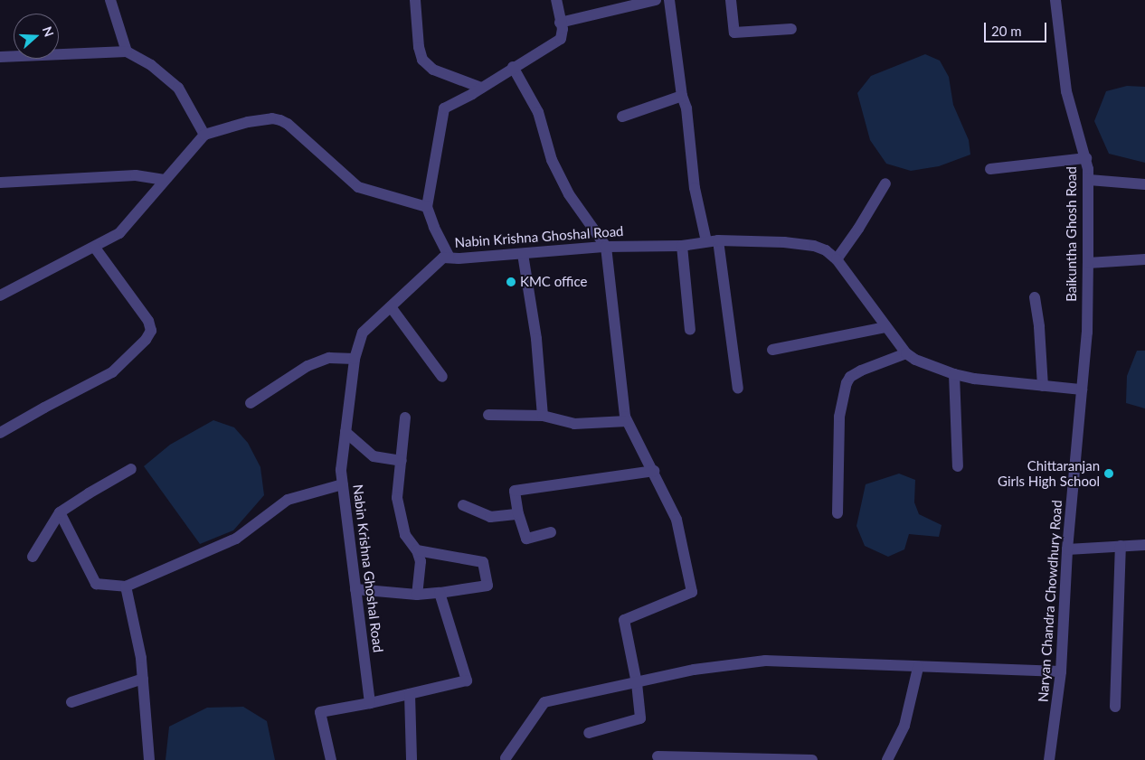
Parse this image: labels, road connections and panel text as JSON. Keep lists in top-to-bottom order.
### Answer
{
  "streets": {
    "street": ["Baikuntha Ghosh Road", "Nabin Krishna Ghoshal Road", "Naryan Chandra Chowdhury Road"]
  },
  "crossings": [
    ["Baikuntha Ghosh Road", "Nabin Krishna Ghoshal Road"],
    ["Baikuntha Ghosh Road", "Naryan Chandra Chowdhury Road"],
    ["Nabin Krishna Ghoshal Road", "Naryan Chandra Chowdhury Road"]
  ],
  "places": ["KMC office", "Chittaranjan Girls High School"],
  "scale_bar": "20 m",
  "north": "right"
}
